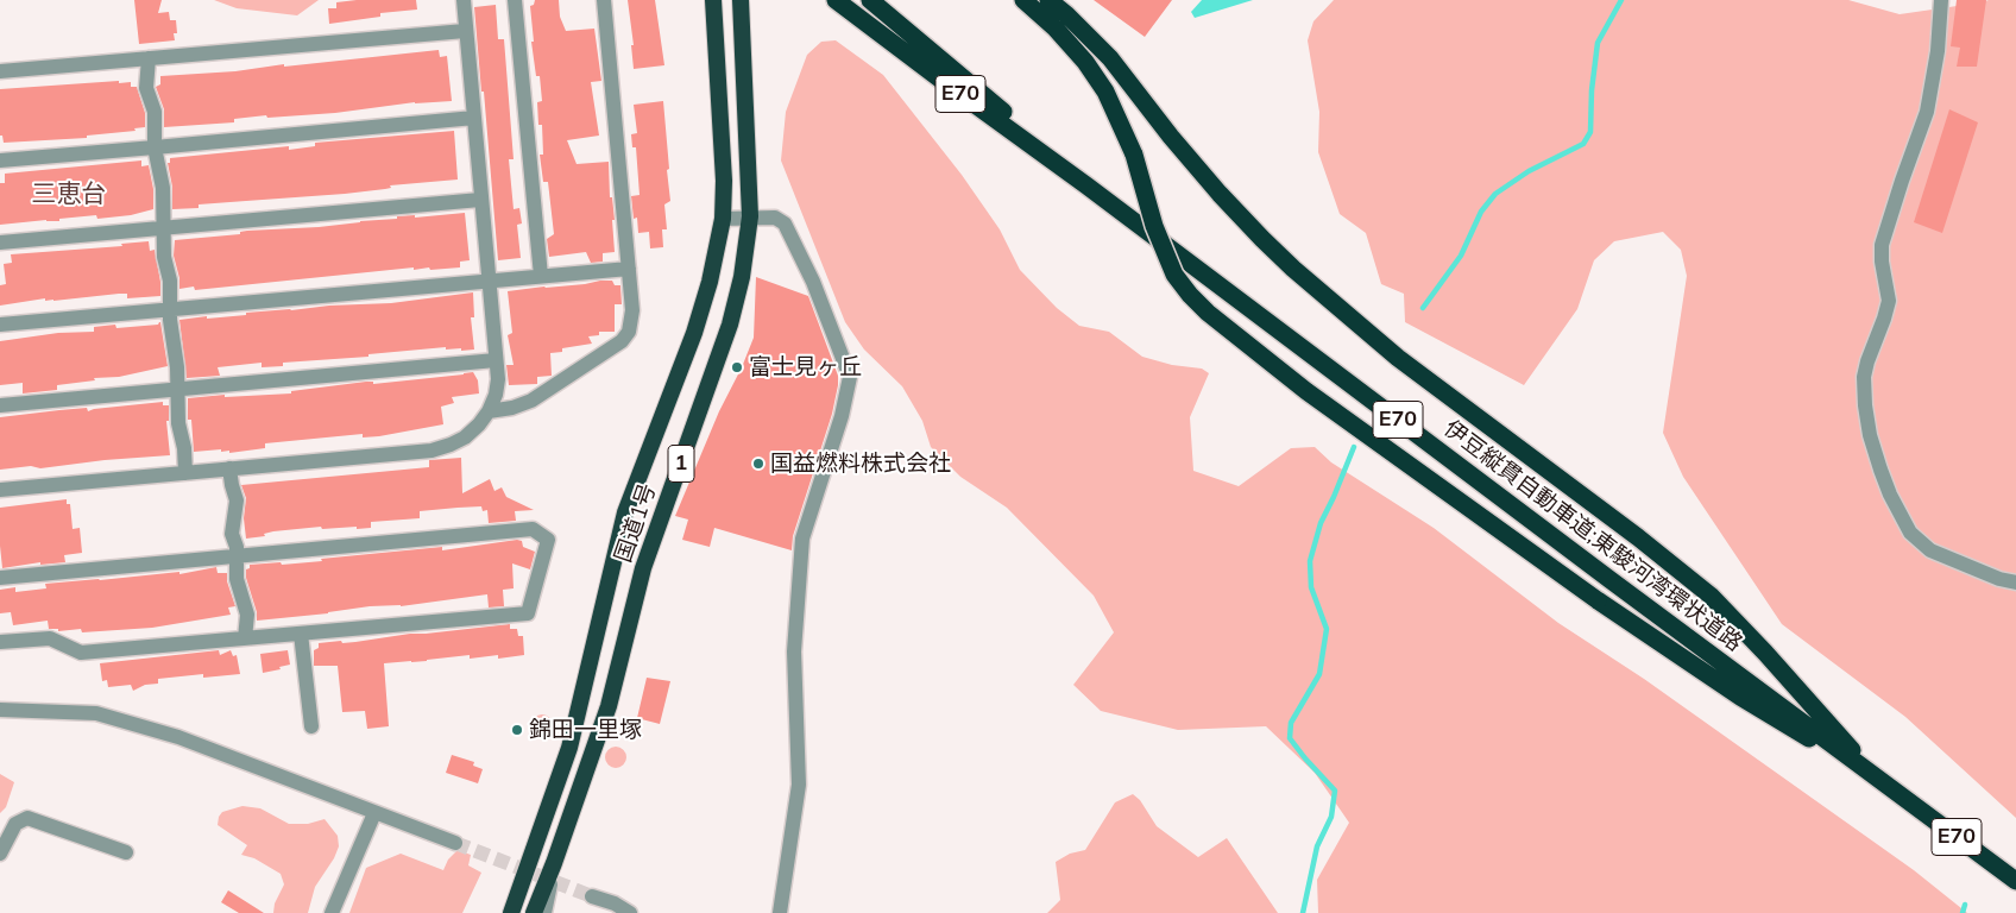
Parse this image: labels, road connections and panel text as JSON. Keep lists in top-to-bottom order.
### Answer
{
  "streets": {
    "highway": [
      "E70",
      "1",
      "国道1号",
      "伊豆縦貫自動車道;東駿河湾環状道路"
    ]
  },
  "districts": ["三恵台"],
  "places": ["富士見ヶ丘", "国益燃料株式会社", "錦田一里塚"]
}
